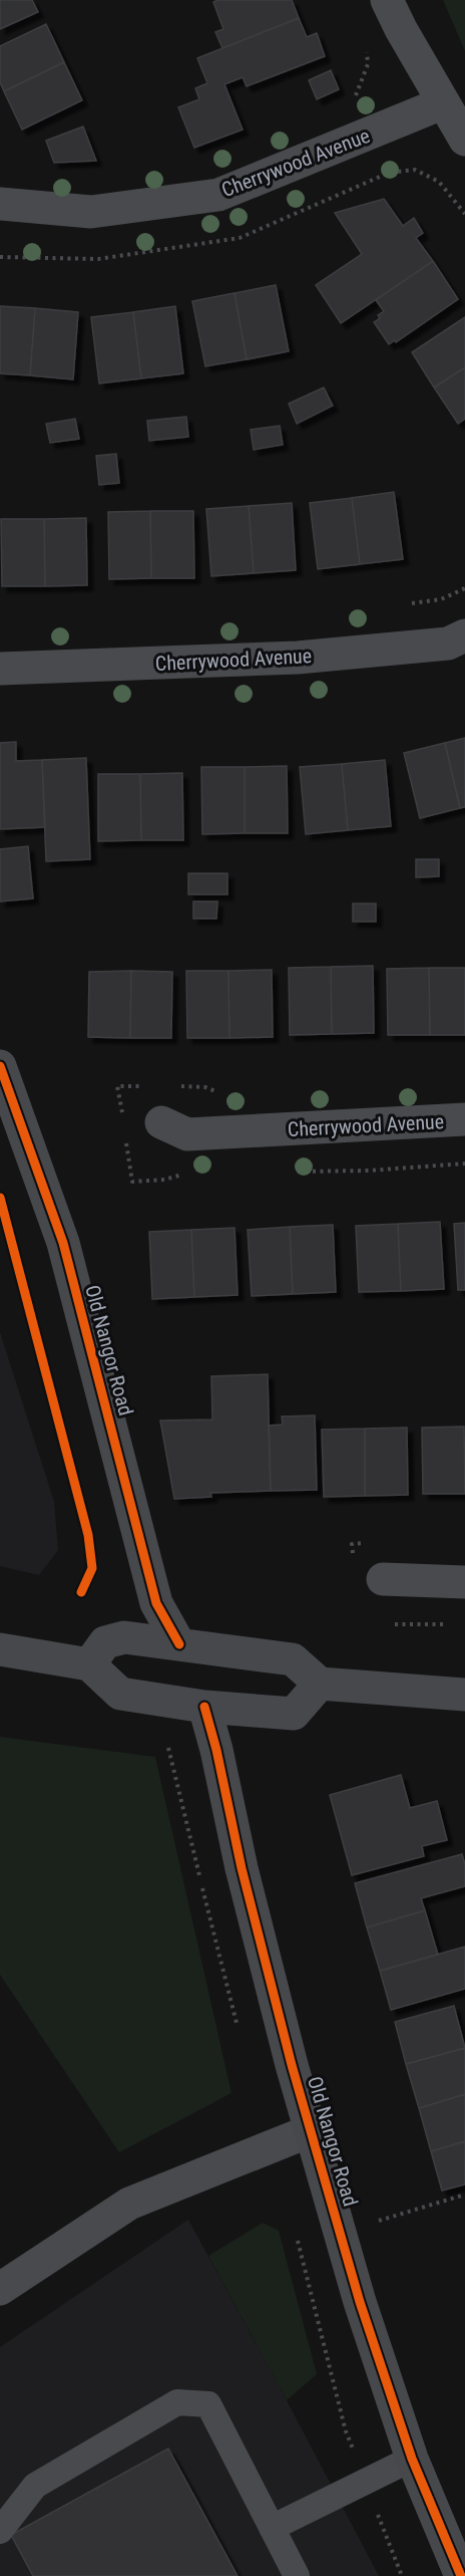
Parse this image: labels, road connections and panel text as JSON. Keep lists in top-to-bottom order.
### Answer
{
  "streets": {
    "street": ["Cherrywood Avenue", "Old Nangor Road"]
  }
}
